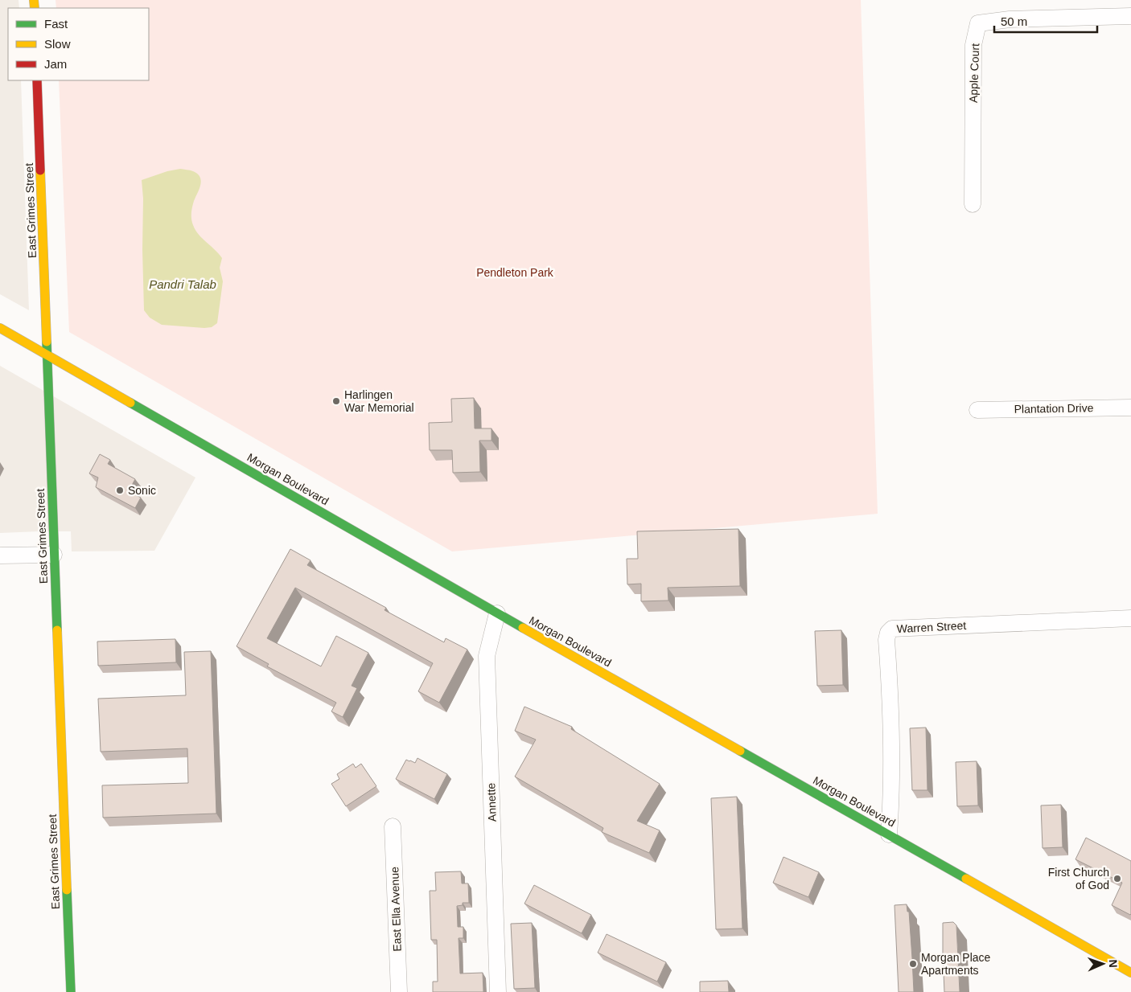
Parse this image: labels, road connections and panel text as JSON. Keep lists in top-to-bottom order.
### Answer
{
  "streets": {
    "main road": ["East Grimes Street", "Morgan Boulevard"],
    "street": [
      "Apple Court",
      "Plantation Drive",
      "Warren Street",
      "Annette",
      "East Ella Avenue"
    ]
  },
  "crossings": [
    ["East Grimes Street", "Morgan Boulevard"],
    ["Morgan Boulevard", "Warren Street"],
    ["Morgan Boulevard", "Annette"]
  ],
  "water": ["Pandri Talab"],
  "parks": ["Pendleton Park"],
  "places": [
    "Harlingen War Memorial",
    "Sonic",
    "First Church of God",
    "Morgan Place Apartments"
  ],
  "legend": ["Fast", "Slow", "Jam"],
  "scale_bar": "50 m",
  "north": "right"
}
